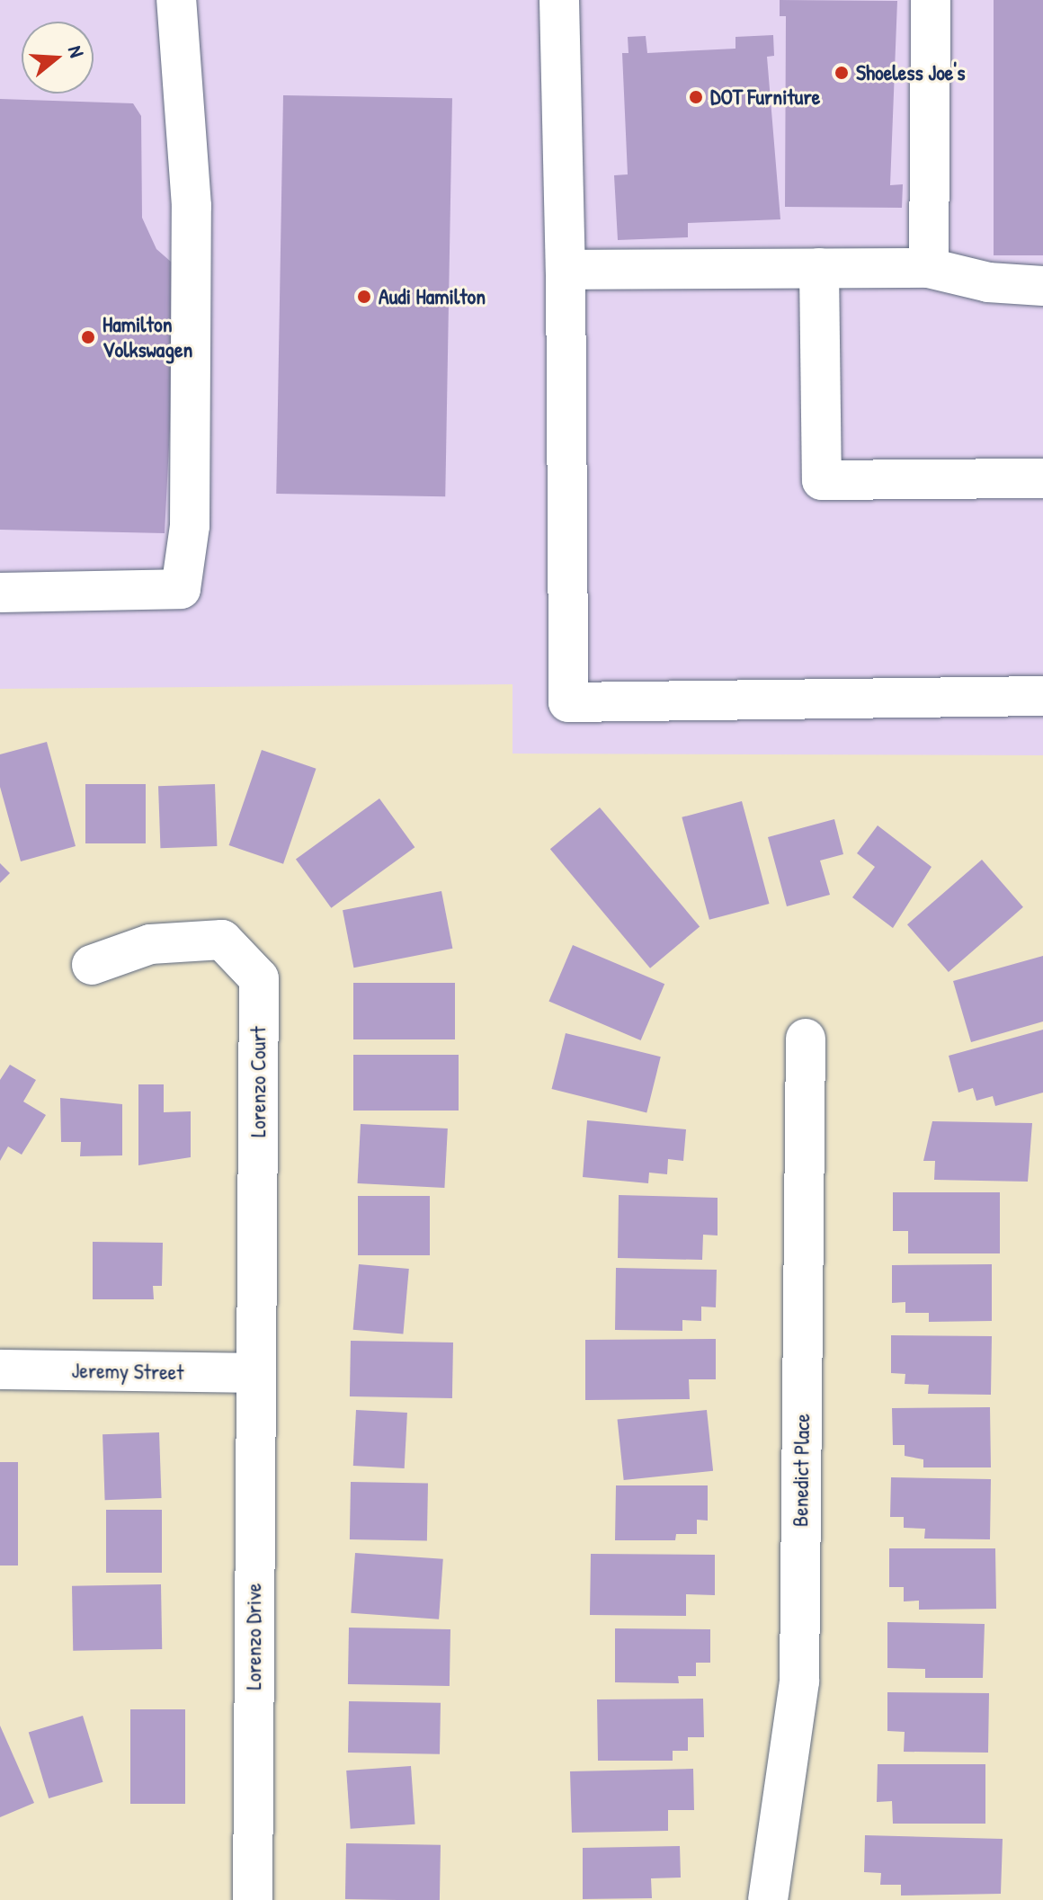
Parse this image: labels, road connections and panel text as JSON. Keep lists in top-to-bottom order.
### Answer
{
  "streets": {
    "street": [
      "Lorenzo Court",
      "Jeremy Street",
      "Benedict Place",
      "Lorenzo Drive"
    ]
  },
  "crossings": [
    ["Lorenzo Court", "Jeremy Street"],
    ["Lorenzo Court", "Lorenzo Drive"],
    ["Jeremy Street", "Lorenzo Drive"]
  ],
  "places": [
    "Shoeless Joe's",
    "DOT Furniture",
    "Audi Hamilton",
    "Hamilton Volkswagen"
  ],
  "north": "right"
}
